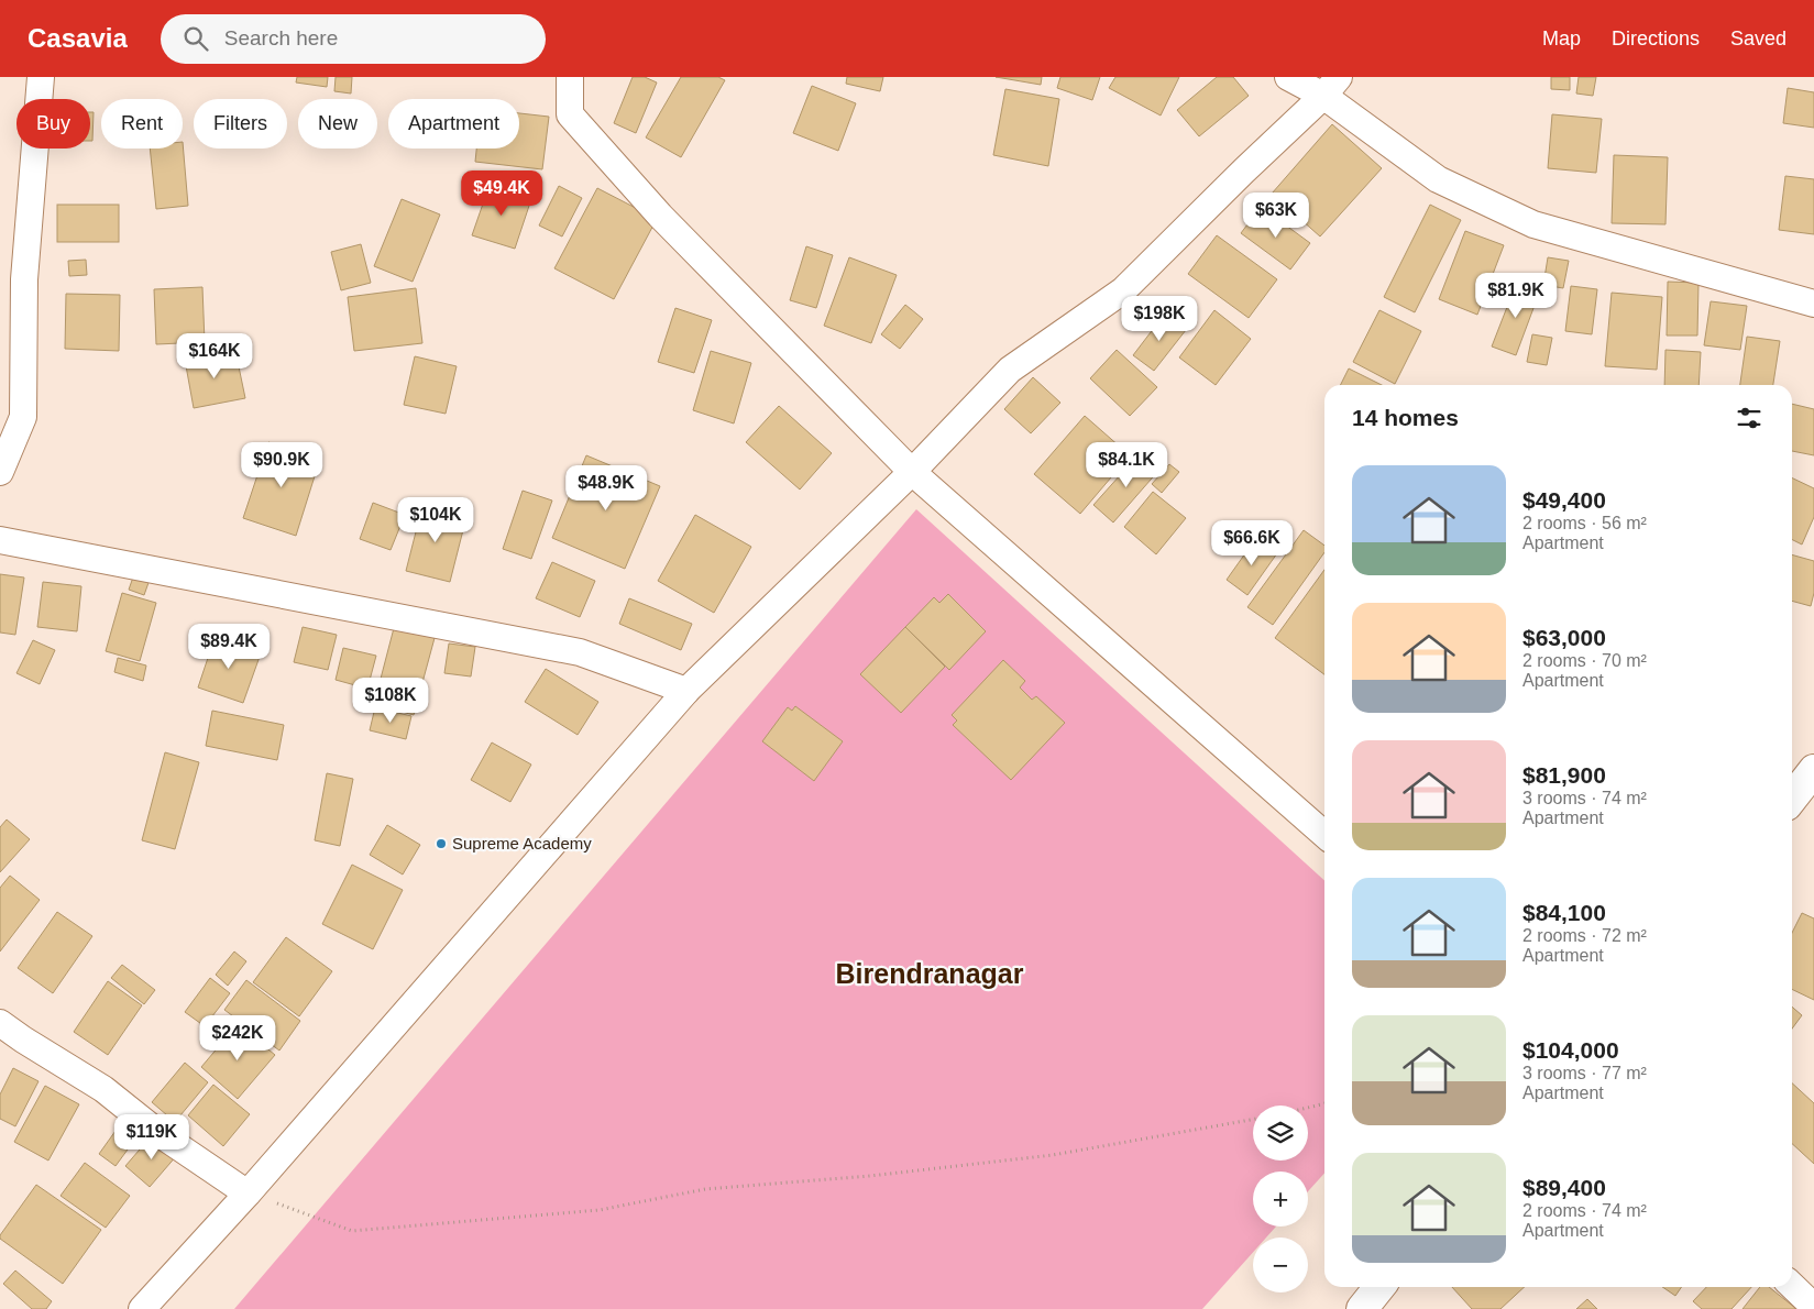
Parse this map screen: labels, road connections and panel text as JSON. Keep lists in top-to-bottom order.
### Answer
{
  "districts": ["Birendranagar"],
  "places": ["Supreme Academy"],
  "page": {
    "header": "Casavia",
    "search": "Search here",
    "nav": ["Map", "Directions", "Saved"],
    "chip": [
      "Buy",
      "Rent",
      "Filters",
      "New",
      "Apartment"
    ],
    "price": [
      "$49.4K",
      "$63K",
      "$81.9K",
      "$198K",
      "$164K",
      "$90.9K",
      "$84.1K",
      "$48.9K",
      "$104K",
      "$66.6K",
      "$89.4K",
      "$108K",
      "$242K",
      "$119K"
    ],
    "heading": "14 homes",
    "list": [
      {
        "name": "$49,400",
        "note": "2 rooms · 56 m² · Apartment"
      },
      {
        "name": "$63,000",
        "note": "2 rooms · 70 m² · Apartment"
      },
      {
        "name": "$81,900",
        "note": "3 rooms · 74 m² · Apartment"
      },
      {
        "name": "$84,100",
        "note": "2 rooms · 72 m² · Apartment"
      },
      {
        "name": "$104,000",
        "note": "3 rooms · 77 m² · Apartment"
      },
      {
        "name": "$89,400",
        "note": "2 rooms · 74 m² · Apartment"
      }
    ],
    "map_buttons": ["+", "−"]
  }
}
